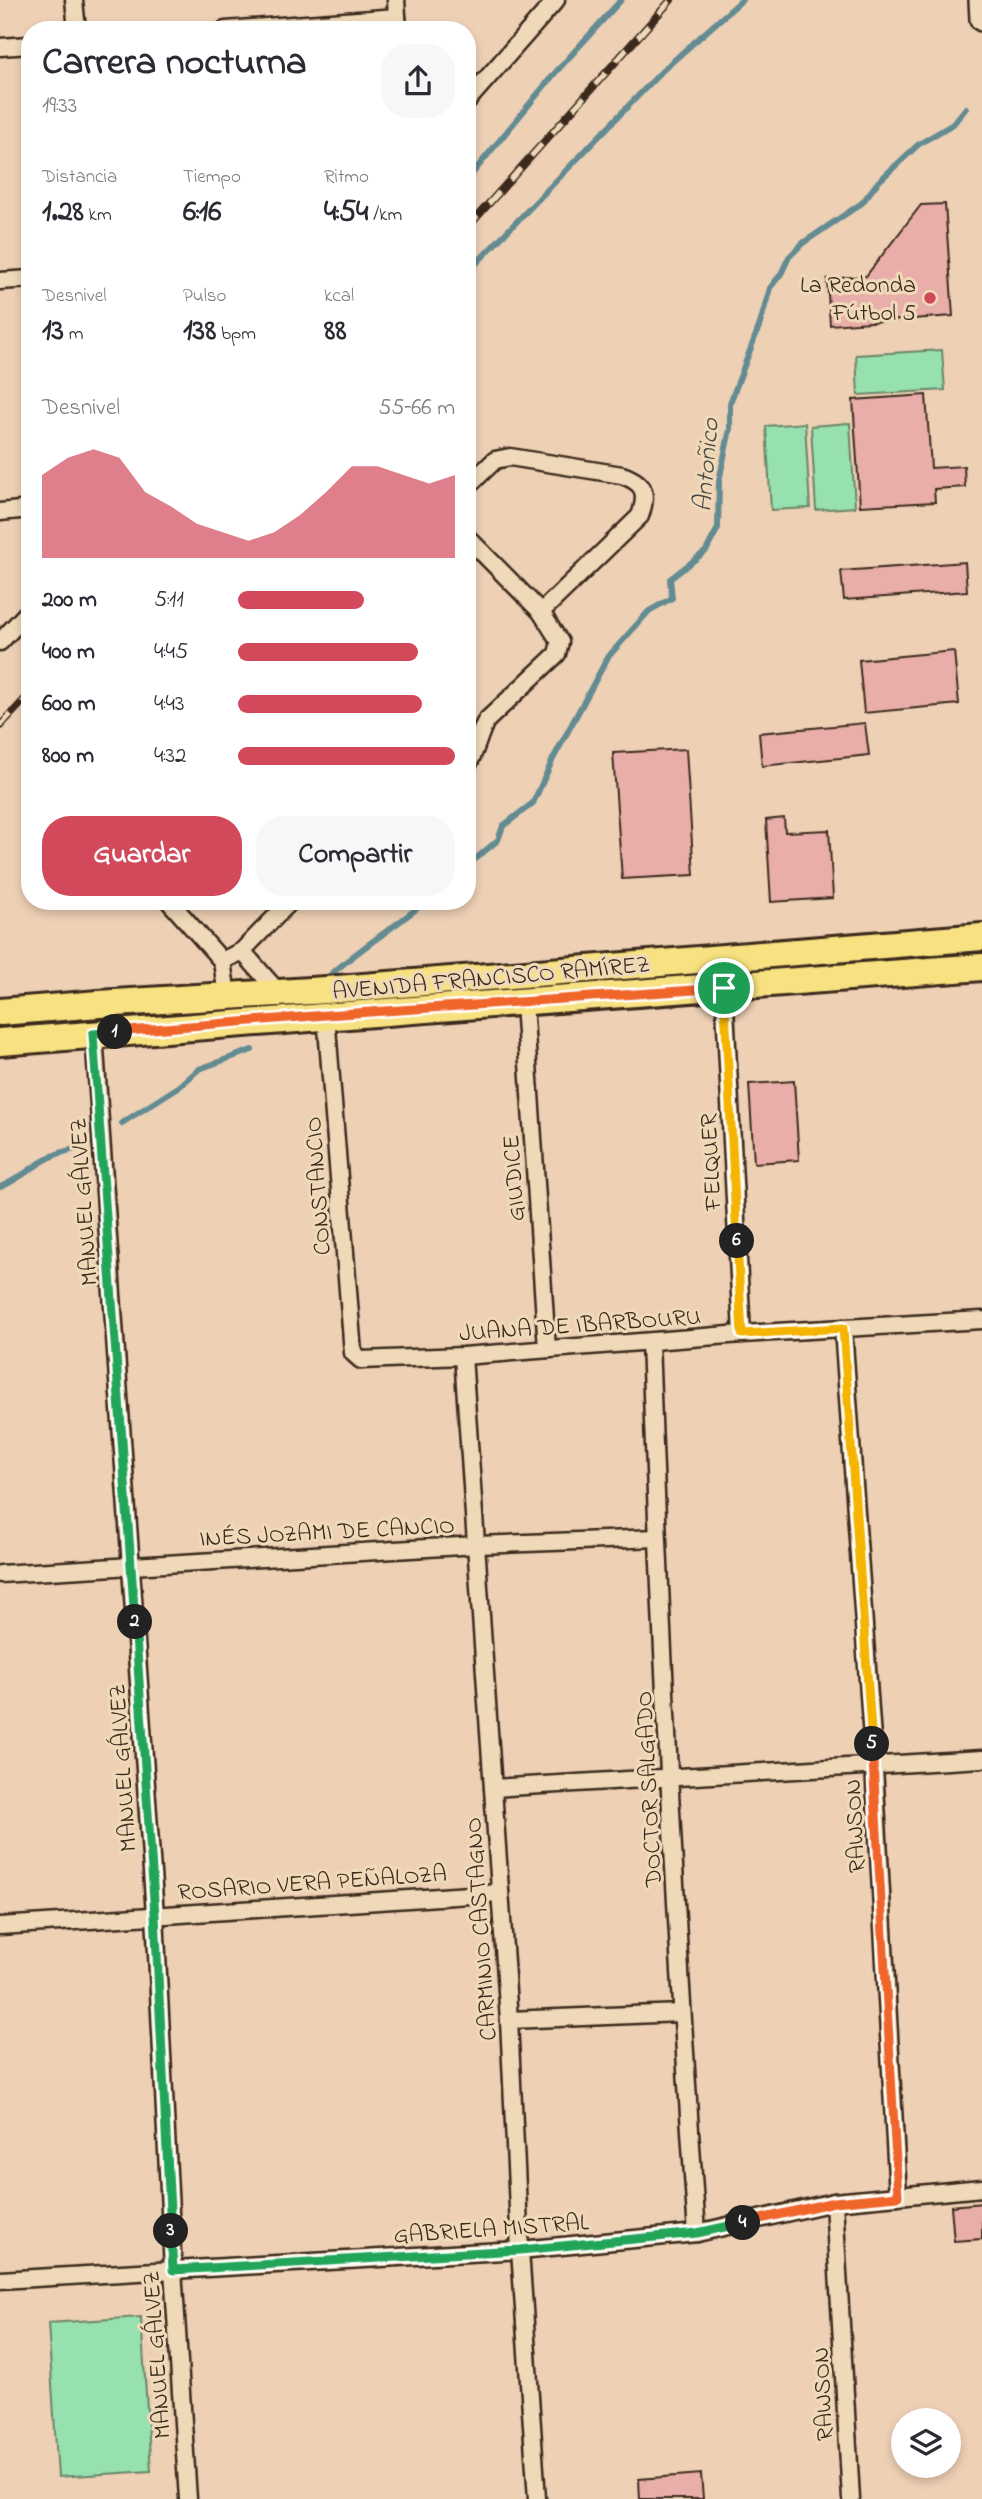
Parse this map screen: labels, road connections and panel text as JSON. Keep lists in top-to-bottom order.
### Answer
{
  "streets": {
    "main road": ["AVENIDA FRANCISCO RAMÍREZ"],
    "street": [
      "FELQUER",
      "GIUDICE",
      "CONSTANCIO",
      "MANUEL GÁLVEZ",
      "JUANA DE IBARBOURU",
      "INÉS JOZAMI DE CANCIO",
      "DOCTOR SALGADO",
      "RAWSON",
      "ROSARIO VERA PEÑALOZA",
      "CARMINIO CASTAGNO",
      "GABRIELA MISTRAL"
    ]
  },
  "crossings": [
    ["AVENIDA FRANCISCO RAMÍREZ", "FELQUER"],
    ["AVENIDA FRANCISCO RAMÍREZ", "GIUDICE"],
    ["AVENIDA FRANCISCO RAMÍREZ", "CONSTANCIO"],
    ["AVENIDA FRANCISCO RAMÍREZ", "MANUEL GÁLVEZ"],
    ["FELQUER", "JUANA DE IBARBOURU"],
    ["GIUDICE", "JUANA DE IBARBOURU"],
    ["CONSTANCIO", "JUANA DE IBARBOURU"],
    ["MANUEL GÁLVEZ", "INÉS JOZAMI DE CANCIO"],
    ["MANUEL GÁLVEZ", "ROSARIO VERA PEÑALOZA"],
    ["MANUEL GÁLVEZ", "GABRIELA MISTRAL"],
    ["JUANA DE IBARBOURU", "DOCTOR SALGADO"],
    ["JUANA DE IBARBOURU", "RAWSON"],
    ["JUANA DE IBARBOURU", "CARMINIO CASTAGNO"],
    ["INÉS JOZAMI DE CANCIO", "DOCTOR SALGADO"],
    ["INÉS JOZAMI DE CANCIO", "CARMINIO CASTAGNO"],
    ["DOCTOR SALGADO", "GABRIELA MISTRAL"],
    ["RAWSON", "GABRIELA MISTRAL"],
    ["ROSARIO VERA PEÑALOZA", "CARMINIO CASTAGNO"],
    ["CARMINIO CASTAGNO", "GABRIELA MISTRAL"]
  ],
  "water": ["Antoñico"],
  "places": ["La Redonda Fútbol 5"],
  "page": {
    "heading": ["Carrera nocturna", "19:33"],
    "stats": [
      ["Distancia", "1.28 km"],
      ["Tiempo", "6:16"],
      ["Ritmo", "4:54 /km"],
      ["Desnivel", "13 m"],
      ["Pulso", "138 bpm"],
      ["kcal", "88"]
    ],
    "chart": ["Desnivel", "55–66 m"],
    "list": [
      {
        "name": "200 m",
        "note": "5:11"
      },
      {
        "name": "400 m",
        "note": "4:45"
      },
      {
        "name": "600 m",
        "note": "4:43"
      },
      {
        "name": "800 m",
        "note": "4:32"
      }
    ],
    "buttons": ["Guardar", "Compartir"],
    "pins": [
      "1",
      "6",
      "2",
      "5",
      "4",
      "3"
    ]
  }
}
